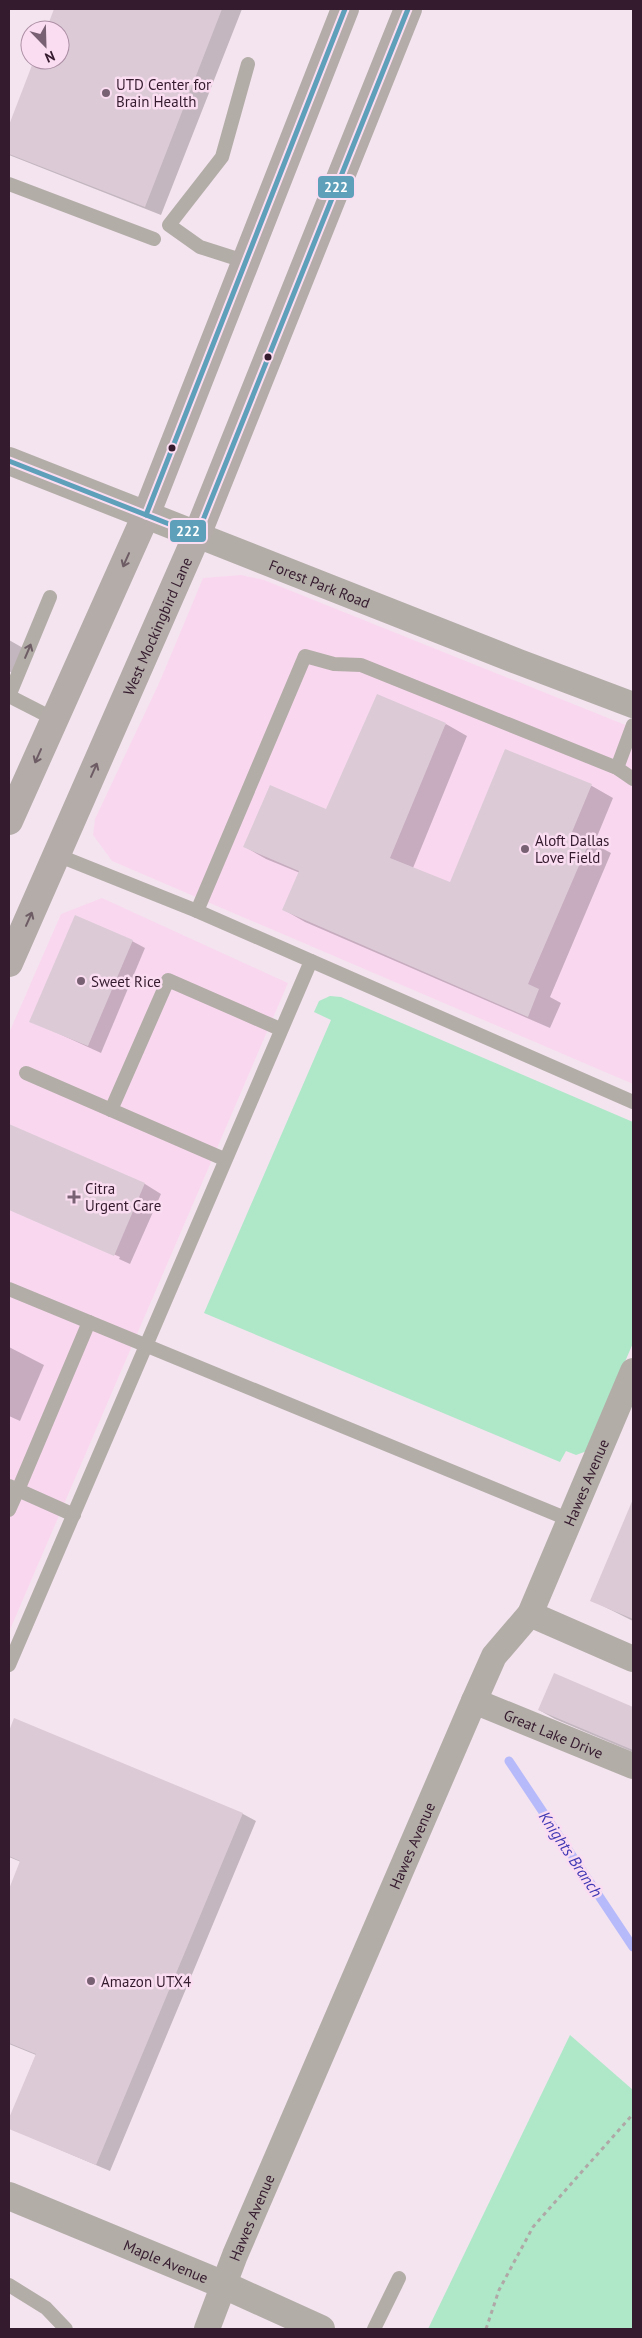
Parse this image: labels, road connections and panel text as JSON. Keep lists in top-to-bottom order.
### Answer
{
  "streets": {
    "main road": ["West Mockingbird Lane"],
    "street": [
      "Forest Park Road",
      "Hawes Avenue",
      "Great Lake Drive",
      "Maple Avenue"
    ]
  },
  "crossings": [
    ["Forest Park Road", "West Mockingbird Lane"],
    ["Hawes Avenue", "Great Lake Drive"],
    ["Hawes Avenue", "Maple Avenue"]
  ],
  "water": ["Knights Branch"],
  "places": {
    "other": [
      "UTD Center for Brain Health",
      "Aloft Dallas Love Field",
      "Sweet Rice",
      "Amazon UTX4"
    ],
    "health": ["Citra Urgent Care"]
  },
  "lines": ["transit line 222"],
  "north": "bottom right"
}
